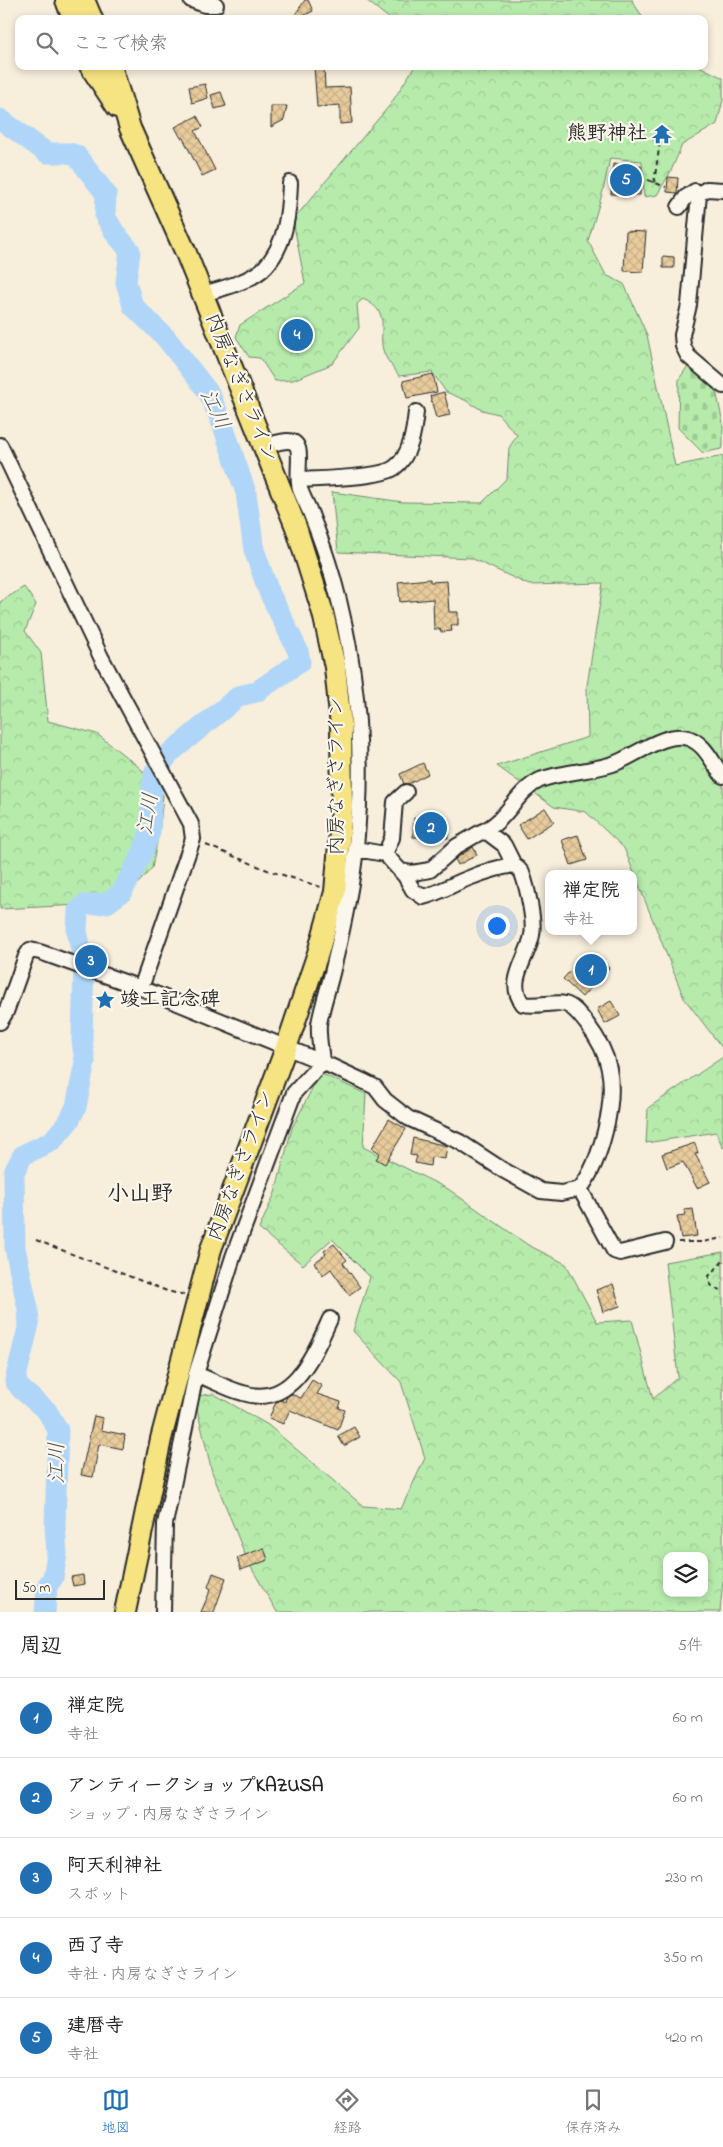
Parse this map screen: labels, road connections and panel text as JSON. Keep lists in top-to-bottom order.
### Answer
{
  "streets": {
    "highway": ["内房なぎさライン"]
  },
  "districts": ["小山野"],
  "water": ["江川"],
  "places": {
    "temple": ["熊野神社"],
    "place": ["竣工記念碑"]
  },
  "scale_bar": "50 m",
  "page": {
    "search": "ここで検索",
    "pins": [
      "5",
      "4",
      "2",
      "3",
      "1"
    ],
    "popup": ["禅定院", "寺社"],
    "scale": "50 m",
    "heading": ["周辺", "5件"],
    "list": [
      {
        "mark": "1",
        "name": "禅定院",
        "note": "寺社",
        "value": "60 m"
      },
      {
        "mark": "2",
        "name": "アンティークショップKAZUSA",
        "note": "ショップ · 内房なぎさライン",
        "value": "60 m"
      },
      {
        "mark": "3",
        "name": "阿天利神社",
        "note": "スポット",
        "value": "230 m"
      },
      {
        "mark": "4",
        "name": "西了寺",
        "note": "寺社 · 内房なぎさライン",
        "value": "350 m"
      },
      {
        "mark": "5",
        "name": "建暦寺",
        "note": "寺社",
        "value": "420 m"
      }
    ],
    "nav": ["地図", "経路", "保存済み"]
  }
}
